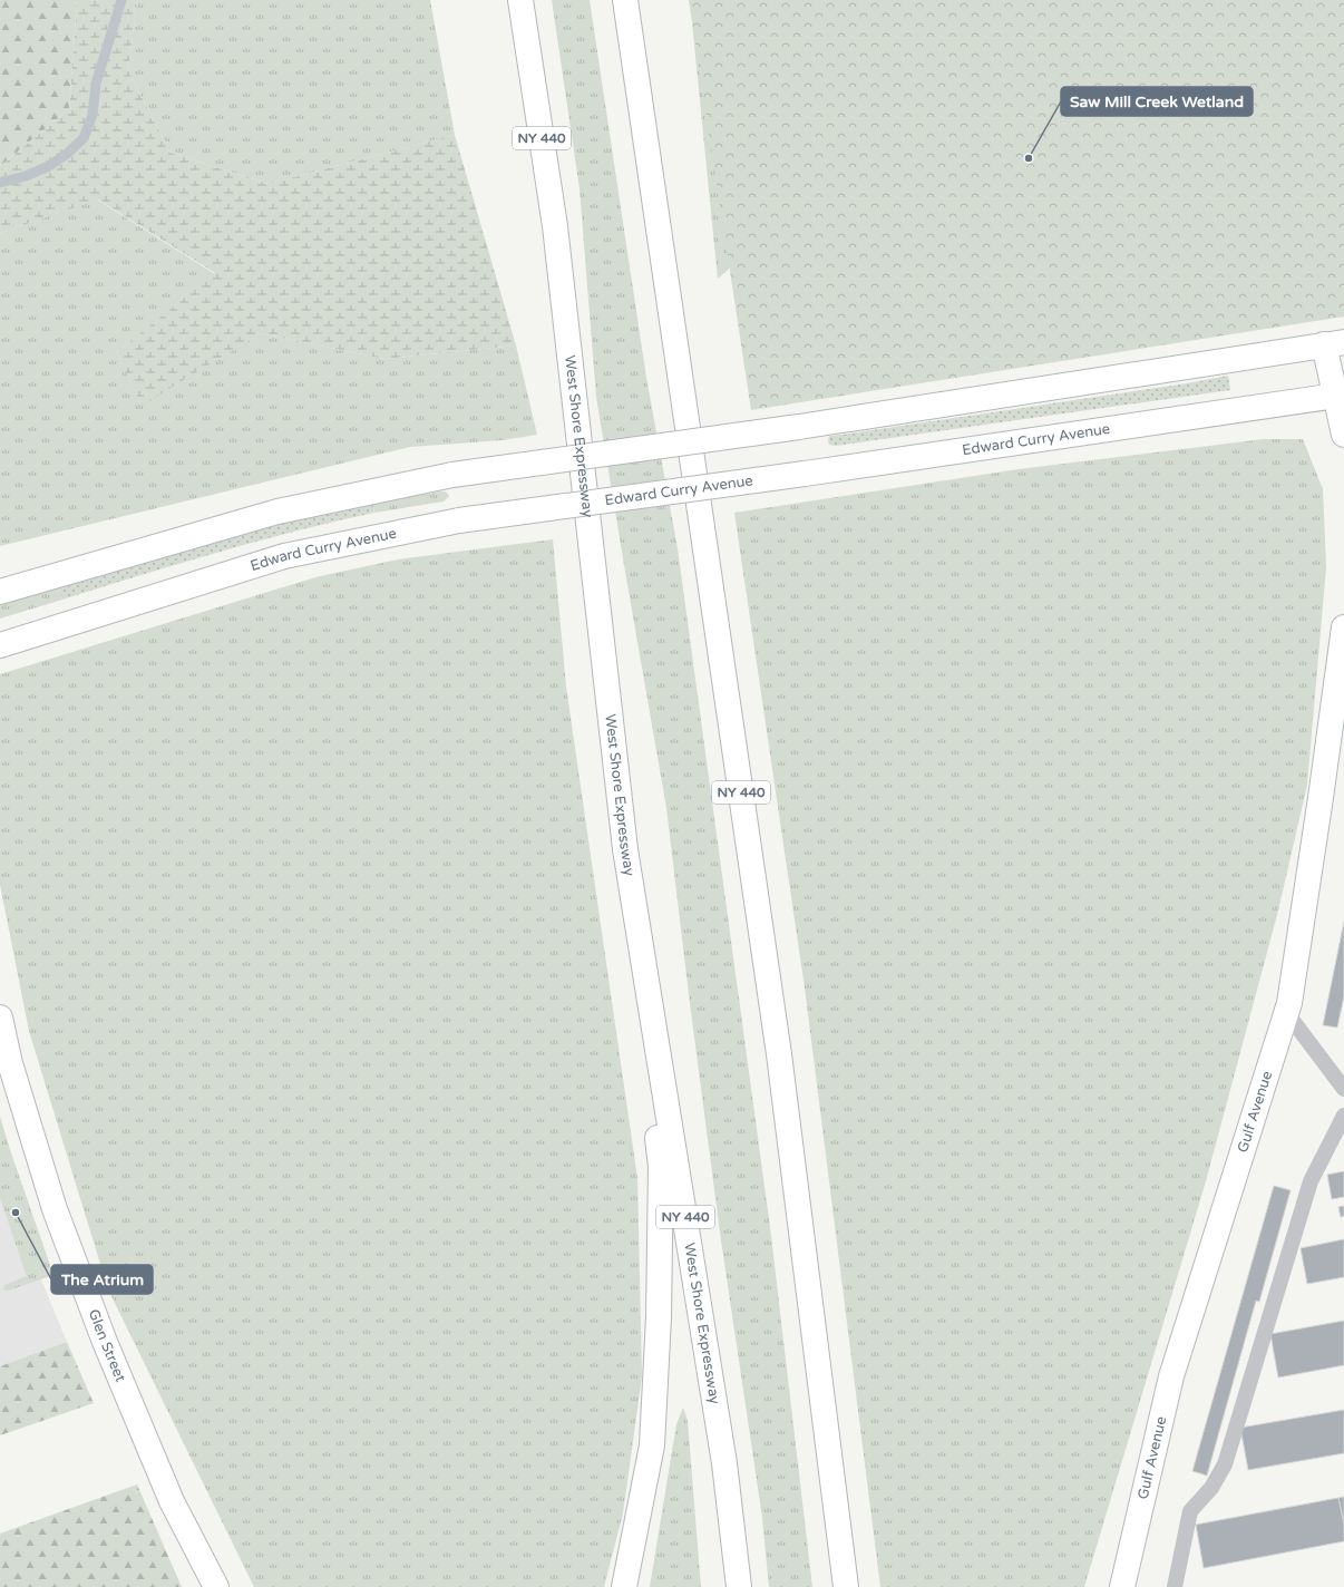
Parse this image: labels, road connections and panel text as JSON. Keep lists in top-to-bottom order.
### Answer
{
  "streets": {
    "main road": [
      "NY 440",
      "West Shore Expressway",
      "Edward Curry Avenue",
      "Gulf Avenue",
      "Glen Street"
    ]
  },
  "places": ["Saw Mill Creek Wetland", "The Atrium"]
}
